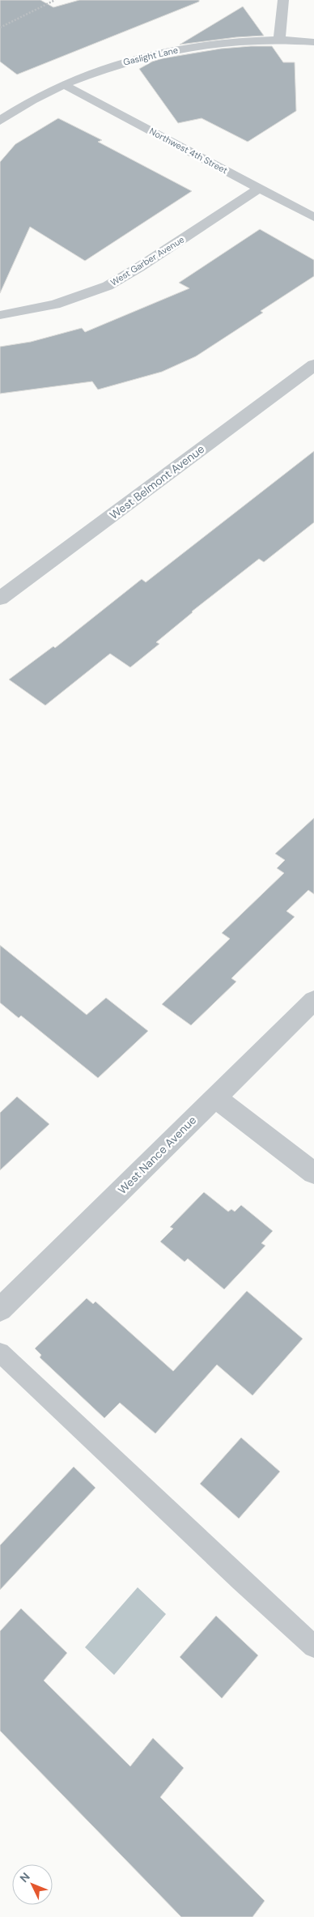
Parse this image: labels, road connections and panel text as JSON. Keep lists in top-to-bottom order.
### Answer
{
  "streets": {
    "street": ["West Belmont Avenue", "West Nance Avenue"],
    "lane": ["Gaslight Lane", "Northwest 4th Street", "West Garber Avenue"]
  },
  "crossings": [
    ["Gaslight Lane", "Northwest 4th Street"],
    ["Northwest 4th Street", "West Garber Avenue"]
  ],
  "north": "top left"
}
